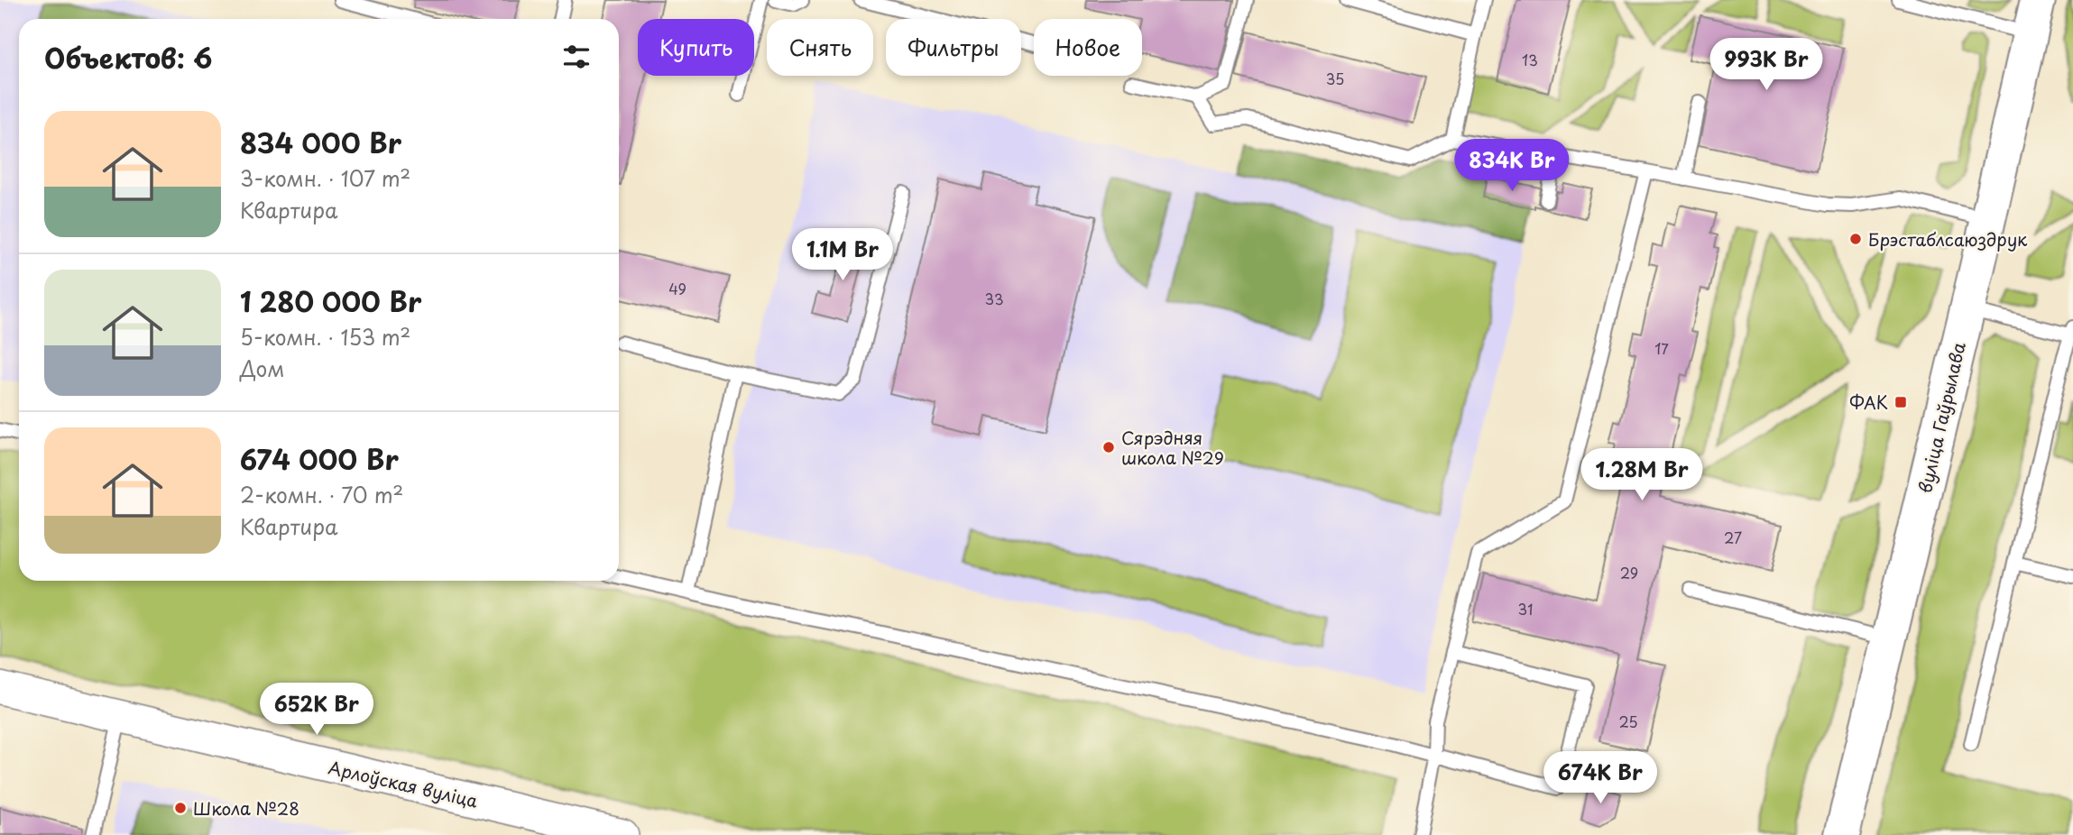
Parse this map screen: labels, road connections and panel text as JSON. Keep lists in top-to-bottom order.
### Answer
{
  "streets": {
    "main road": ["вуліца Гаўрылава"],
    "street": ["Арлоўская вуліца"]
  },
  "places": {
    "other": ["Брэстаблсаюздрук", "Сярэдняя школа №29", "Школа №28"],
    "transit": ["ФАК"]
  },
  "house_numbers": [
    "13",
    "35",
    "49",
    "33",
    "17",
    "27",
    "29",
    "31",
    "25"
  ],
  "page": {
    "chip": [
      "Купить",
      "Снять",
      "Фильтры",
      "Новое"
    ],
    "heading": "Объектов: 6",
    "price": [
      "993K Br",
      "834K Br",
      "1.1M Br",
      "1.28M Br",
      "652K Br",
      "674K Br"
    ],
    "list": [
      {
        "name": "834 000 Br",
        "note": "3-комн. · 107 m² · Квартира"
      },
      {
        "name": "1 280 000 Br",
        "note": "5-комн. · 153 m² · Дом"
      },
      {
        "name": "674 000 Br",
        "note": "2-комн. · 70 m² · Квартира"
      }
    ]
  }
}
